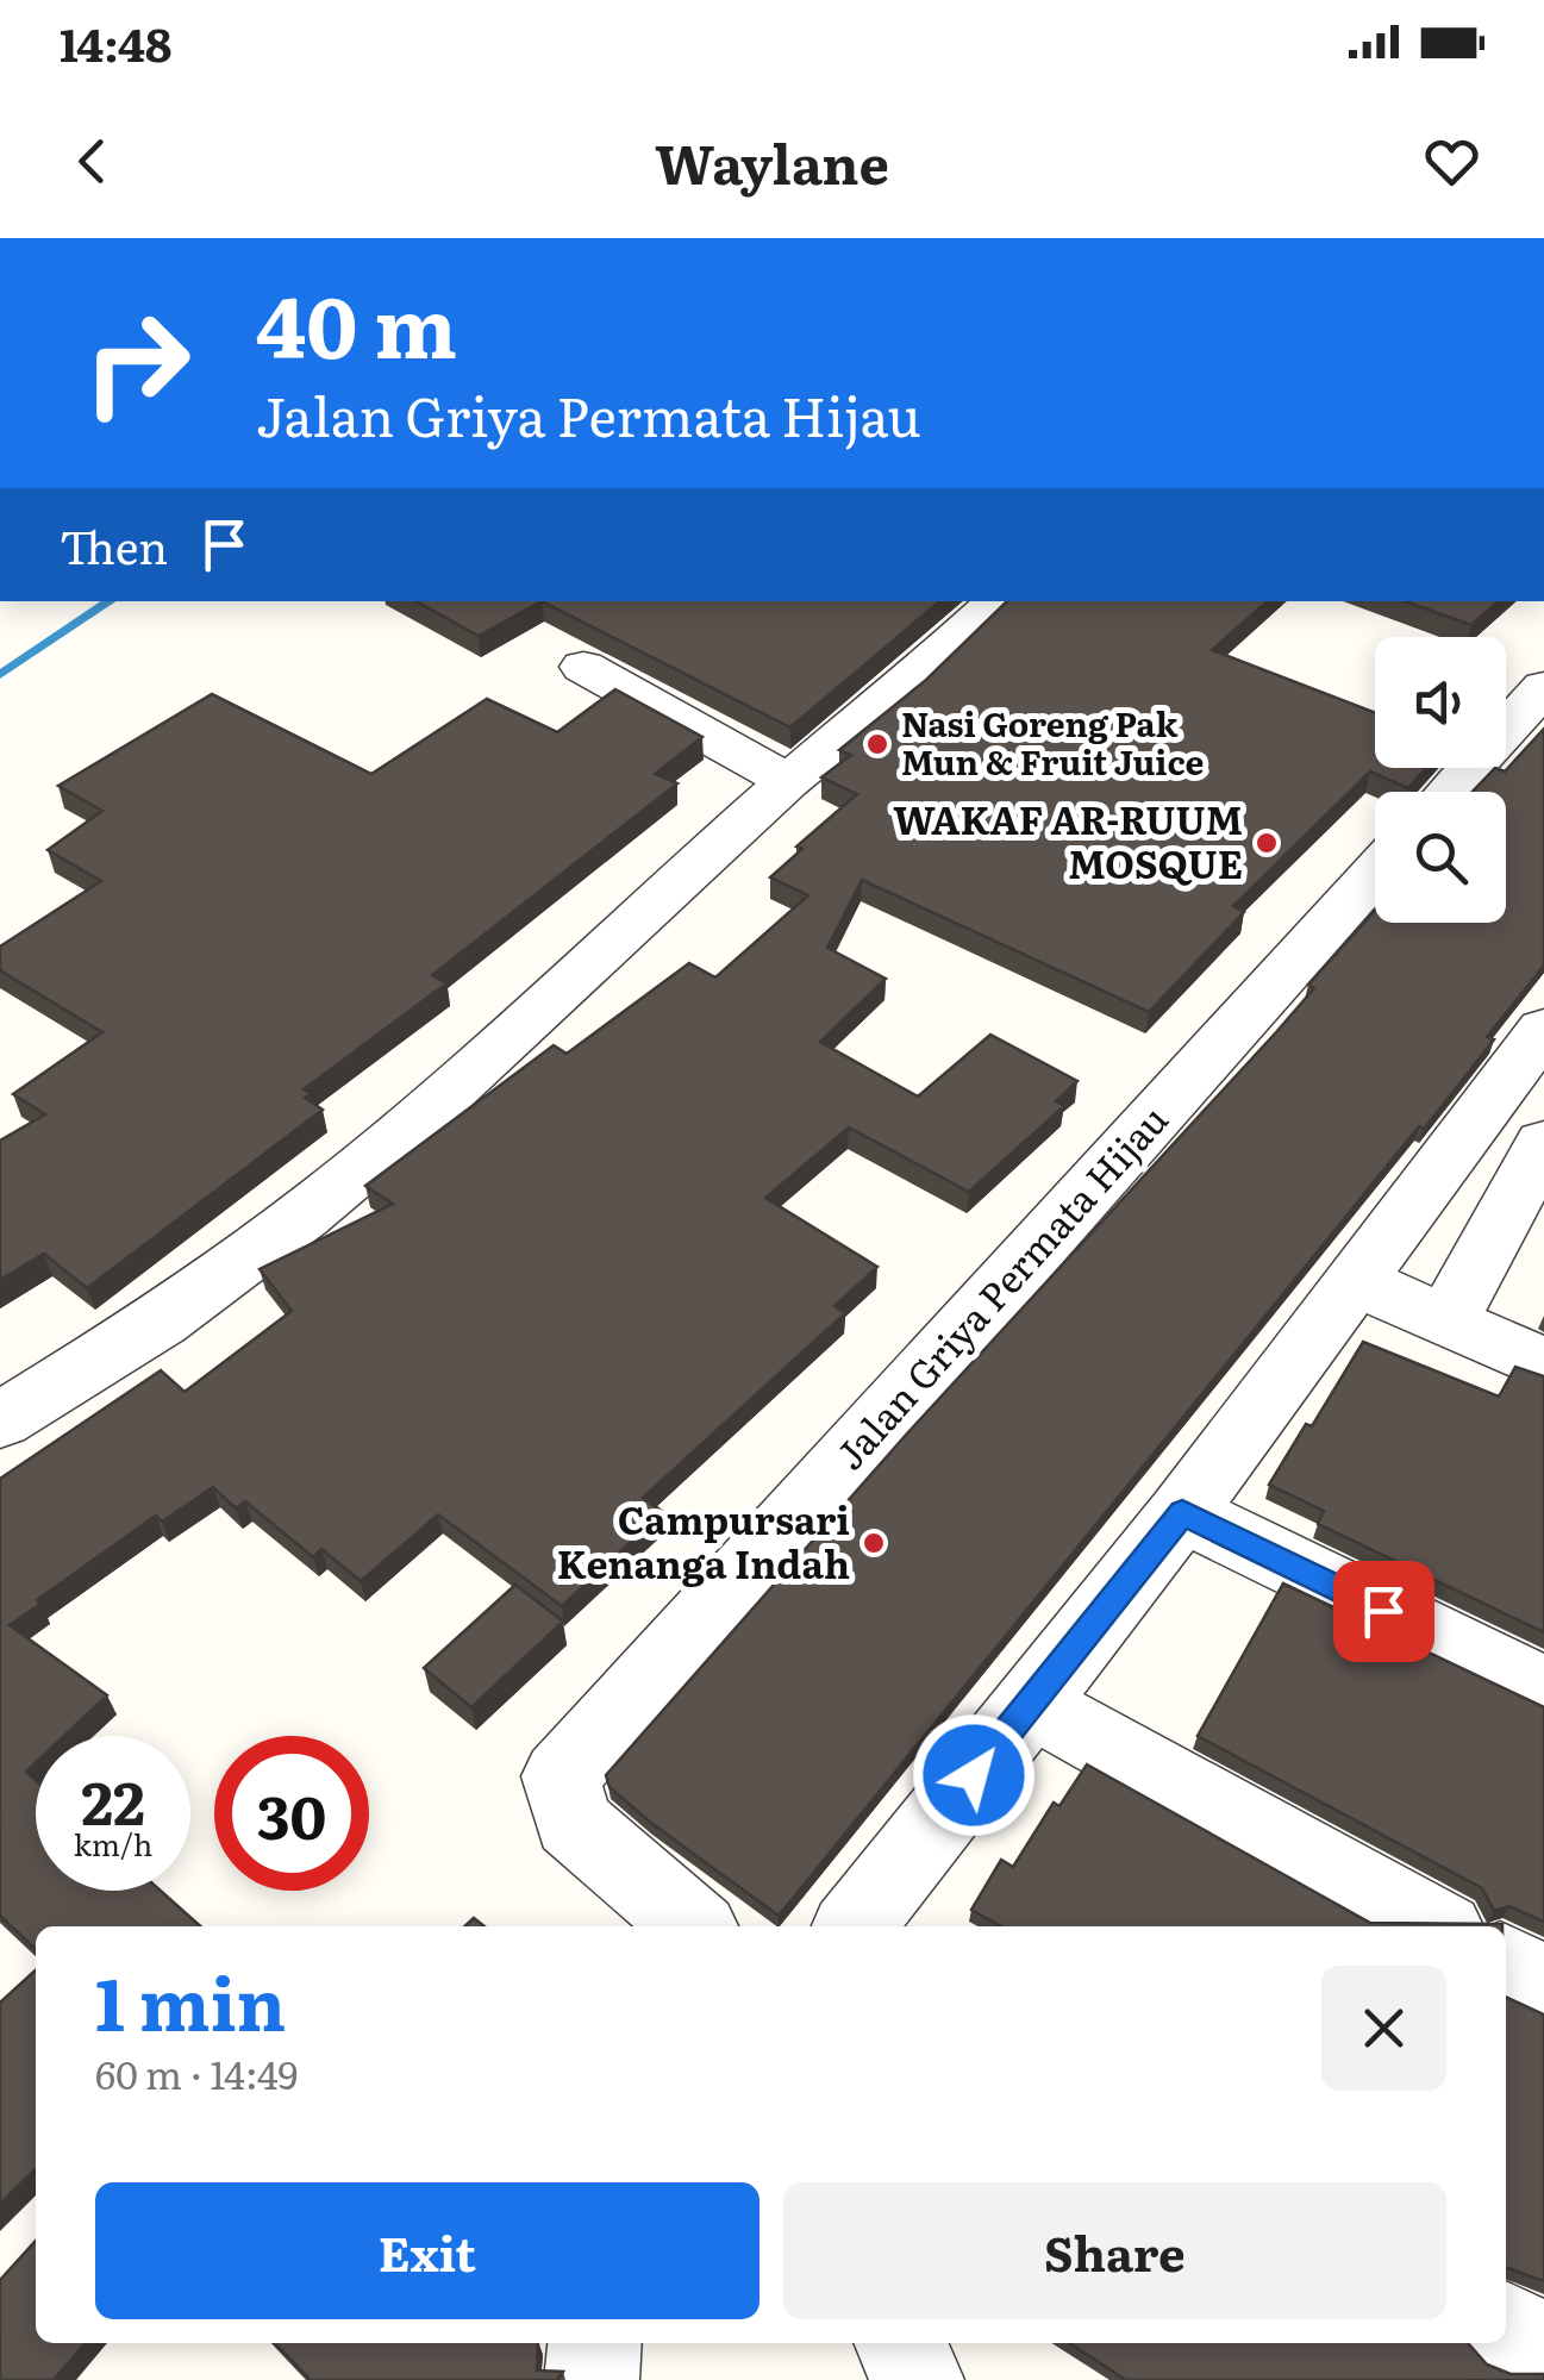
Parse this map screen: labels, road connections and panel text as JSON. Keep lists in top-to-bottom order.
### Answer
{
  "streets": {
    "street": ["Jalan Griya Permata Hijau"]
  },
  "places": ["Nasi Goreng Pak Mun & Fruit Juice", "WAKAF AR-RUUM MOSQUE", "Campursari Kenanga Indah"],
  "page": {
    "status": "14:48",
    "header": "Waylane",
    "turn": ["40 m", "Jalan Griya Permata Hijau"],
    "then": "Then",
    "speed": "22 km/h",
    "limit": "30",
    "heading": ["1 min", "60 m · 14:49"],
    "buttons": ["Exit", "Share"]
  }
}
